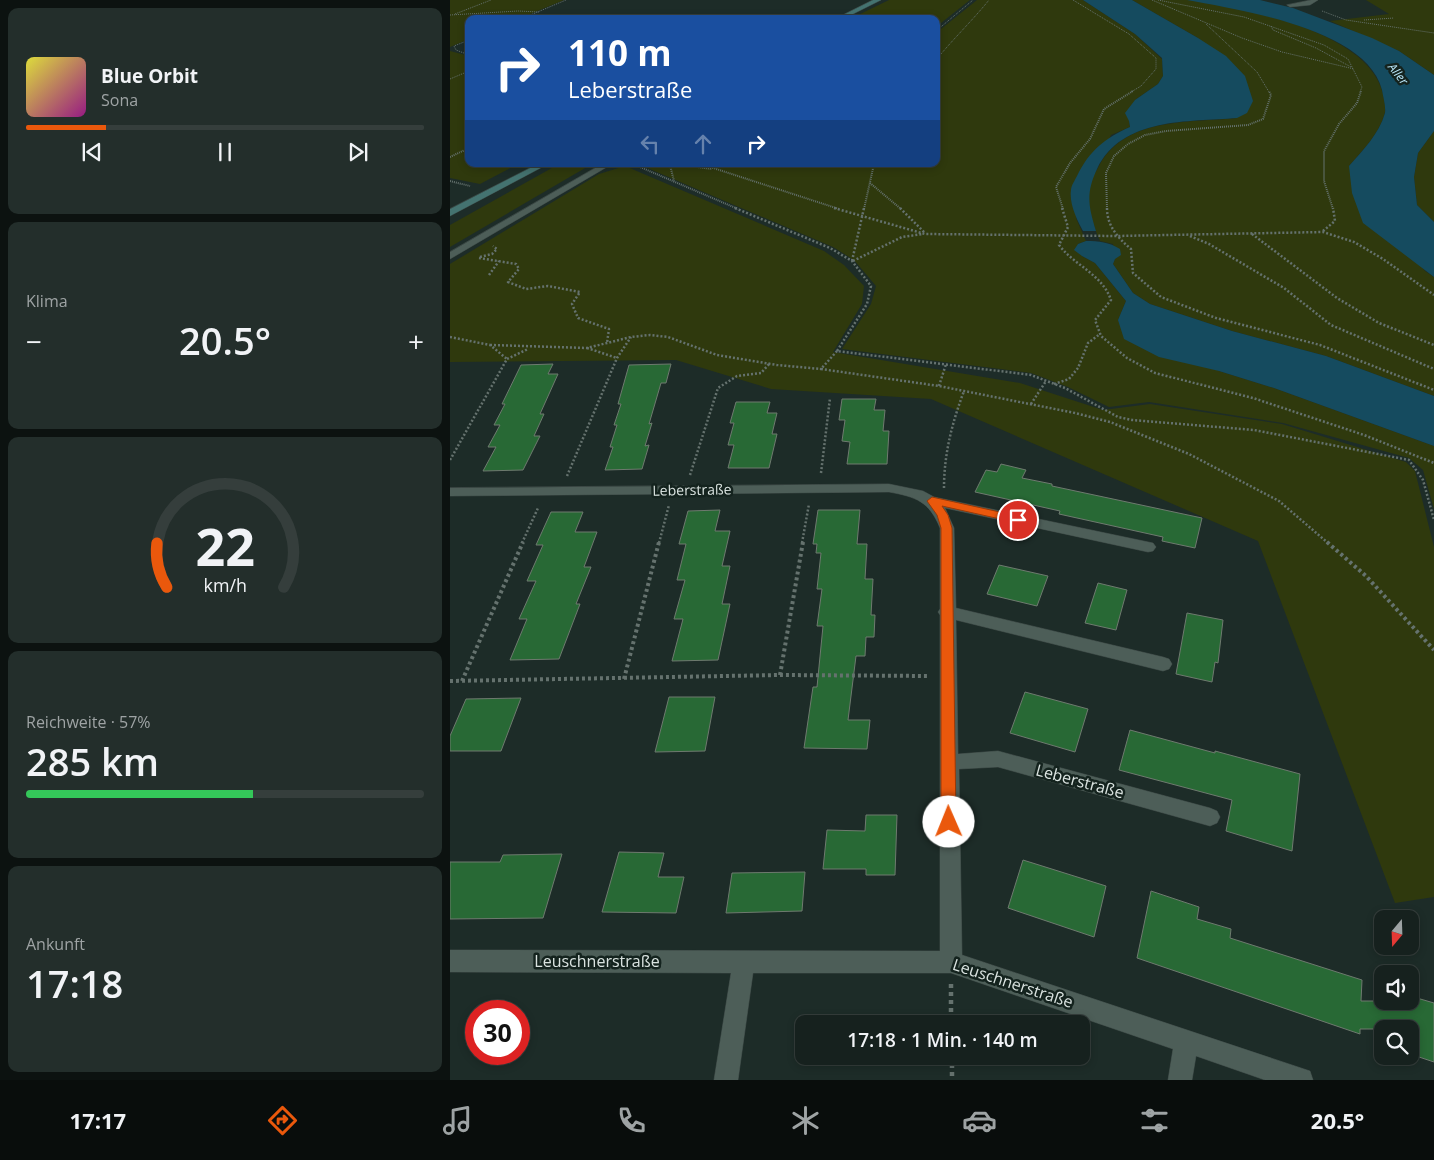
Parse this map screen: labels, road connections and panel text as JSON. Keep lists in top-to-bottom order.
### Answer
{
  "streets": {
    "street": ["Leberstraße", "Leuschnerstraße"]
  },
  "water": ["Aller"],
  "north": "bottom",
  "page": {
    "turn": ["110 m", "Leberstraße"],
    "song": ["Blue Orbit", "Sona"],
    "tile": [
      "Klima",
      ["Reichweite · 57%", "285 km"],
      ["Ankunft", "17:18"]
    ],
    "heat": ["−", "20.5°", "+"],
    "limit": "30",
    "trip": "17:18 · 1 Min. · 140 m",
    "tabs": ["17:17", "20.5°"],
    "gauge": ["22", "km/h"]
  }
}
